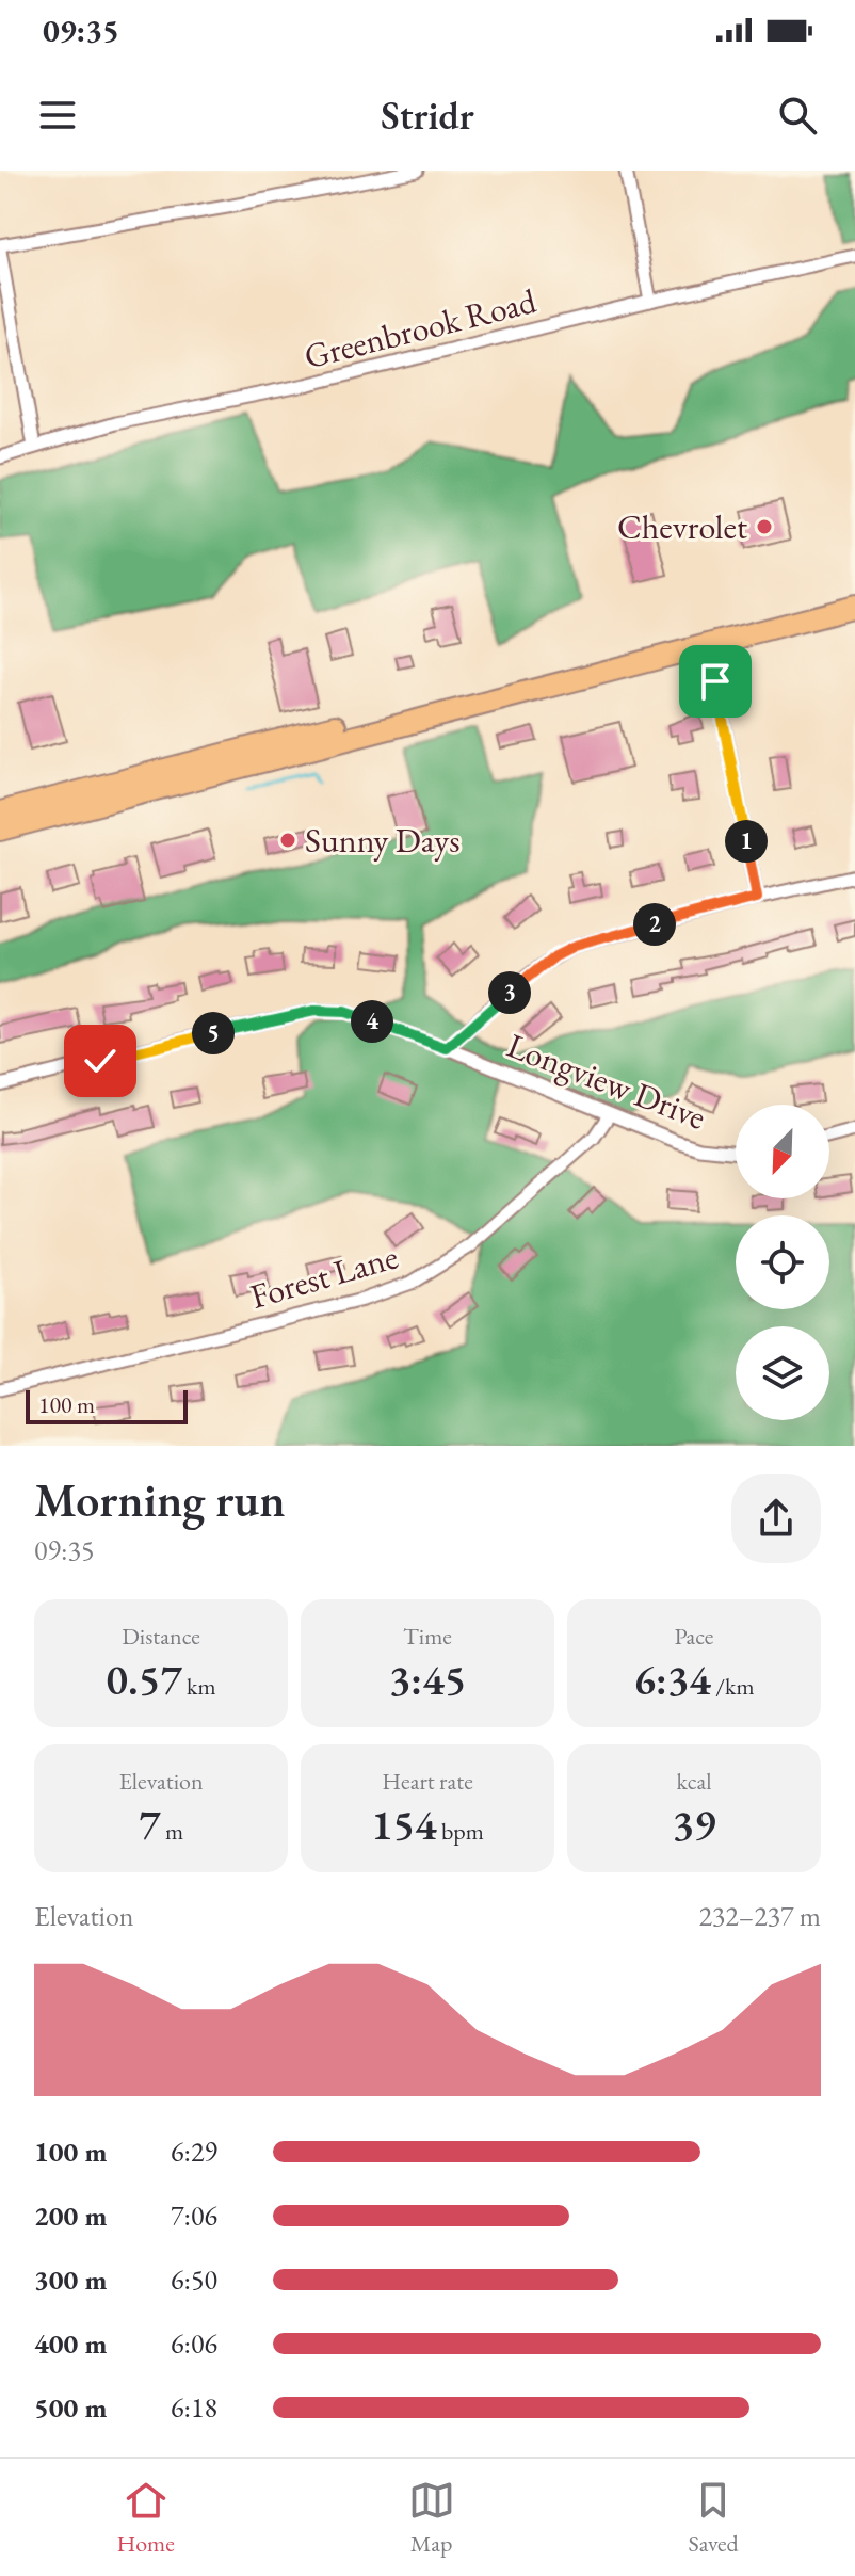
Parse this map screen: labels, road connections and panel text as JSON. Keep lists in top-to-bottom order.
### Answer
{
  "streets": {
    "street": ["Greenbrook Road", "Longview Drive", "Forest Lane"]
  },
  "crossings": [
    ["Longview Drive", "Forest Lane"]
  ],
  "places": ["Chevrolet", "Sunny Days"],
  "scale_bar": "100 m",
  "north": "bottom left",
  "page": {
    "status": "09:35",
    "header": "Stridr",
    "pins": [
      "1",
      "2",
      "3",
      "4",
      "5"
    ],
    "scale": "100 m",
    "heading": ["Morning run", "09:35"],
    "stats": [
      ["Distance", "0.57 km"],
      ["Time", "3:45"],
      ["Pace", "6:34 /km"],
      ["Elevation", "7 m"],
      ["Heart rate", "154 bpm"],
      ["kcal", "39"]
    ],
    "chart": ["Elevation", "232–237 m"],
    "list": [
      {
        "name": "100 m",
        "note": "6:29"
      },
      {
        "name": "200 m",
        "note": "7:06"
      },
      {
        "name": "300 m",
        "note": "6:50"
      },
      {
        "name": "400 m",
        "note": "6:06"
      },
      {
        "name": "500 m",
        "note": "6:18"
      }
    ],
    "tabs": ["Home", "Map", "Saved"]
  }
}
